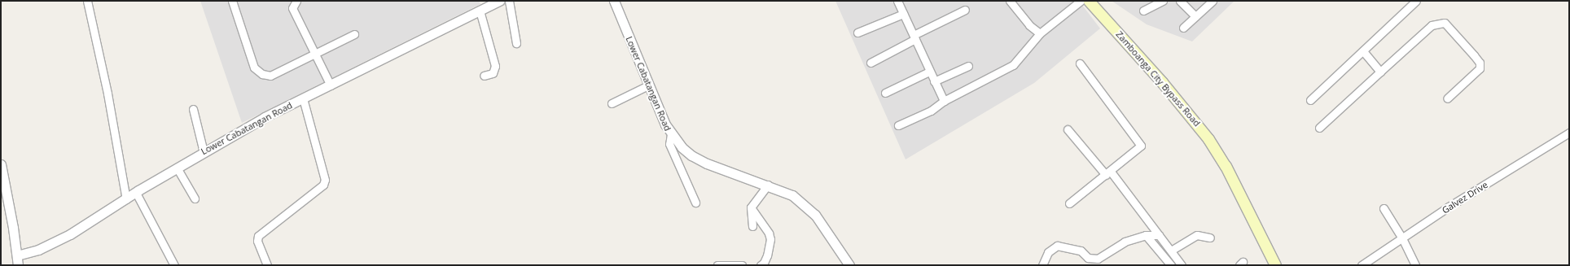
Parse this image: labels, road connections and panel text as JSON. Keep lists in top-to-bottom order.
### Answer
{
  "streets": {
    "main road": ["Zamboanga City Bypass Road"],
    "street": ["Lower Cabatangan Road", "Galvez Drive"]
  }
}
